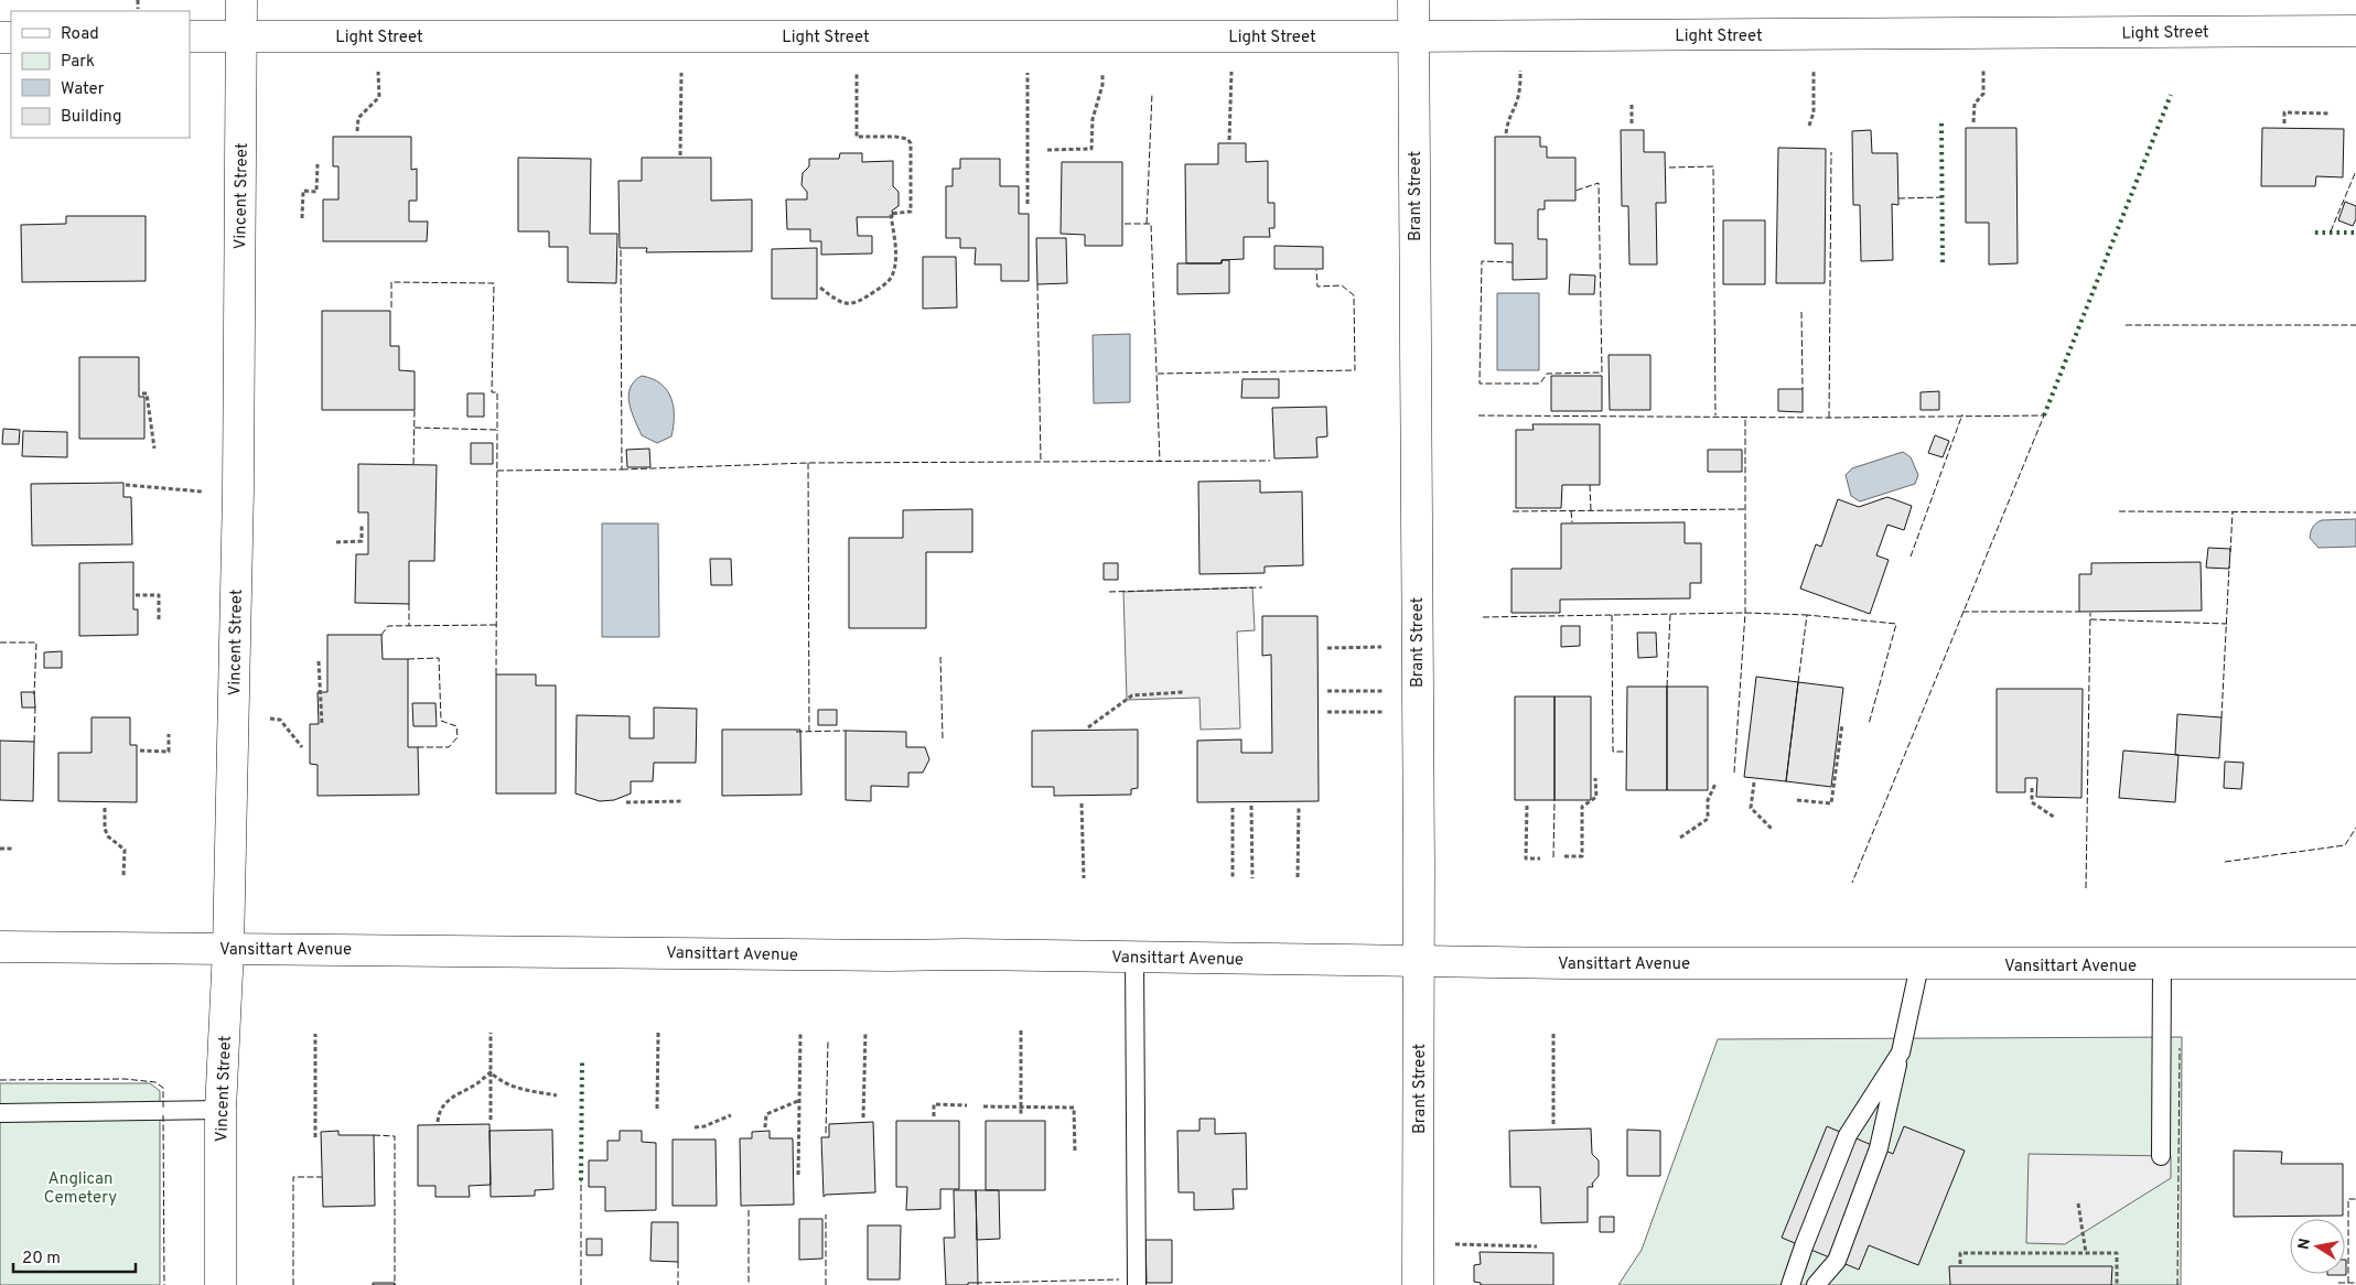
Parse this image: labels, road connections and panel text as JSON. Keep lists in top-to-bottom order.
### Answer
{
  "streets": {
    "street": [
      "Light Street",
      "Vincent Street",
      "Brant Street",
      "Vansittart Avenue"
    ]
  },
  "crossings": [
    ["Light Street", "Vincent Street"],
    ["Light Street", "Brant Street"],
    ["Vincent Street", "Vansittart Avenue"],
    ["Brant Street", "Vansittart Avenue"]
  ],
  "parks": ["Anglican Cemetery"],
  "legend": [
    "Road",
    "Park",
    "Water",
    "Building"
  ],
  "scale_bar": "20 m",
  "north": "left"
}
